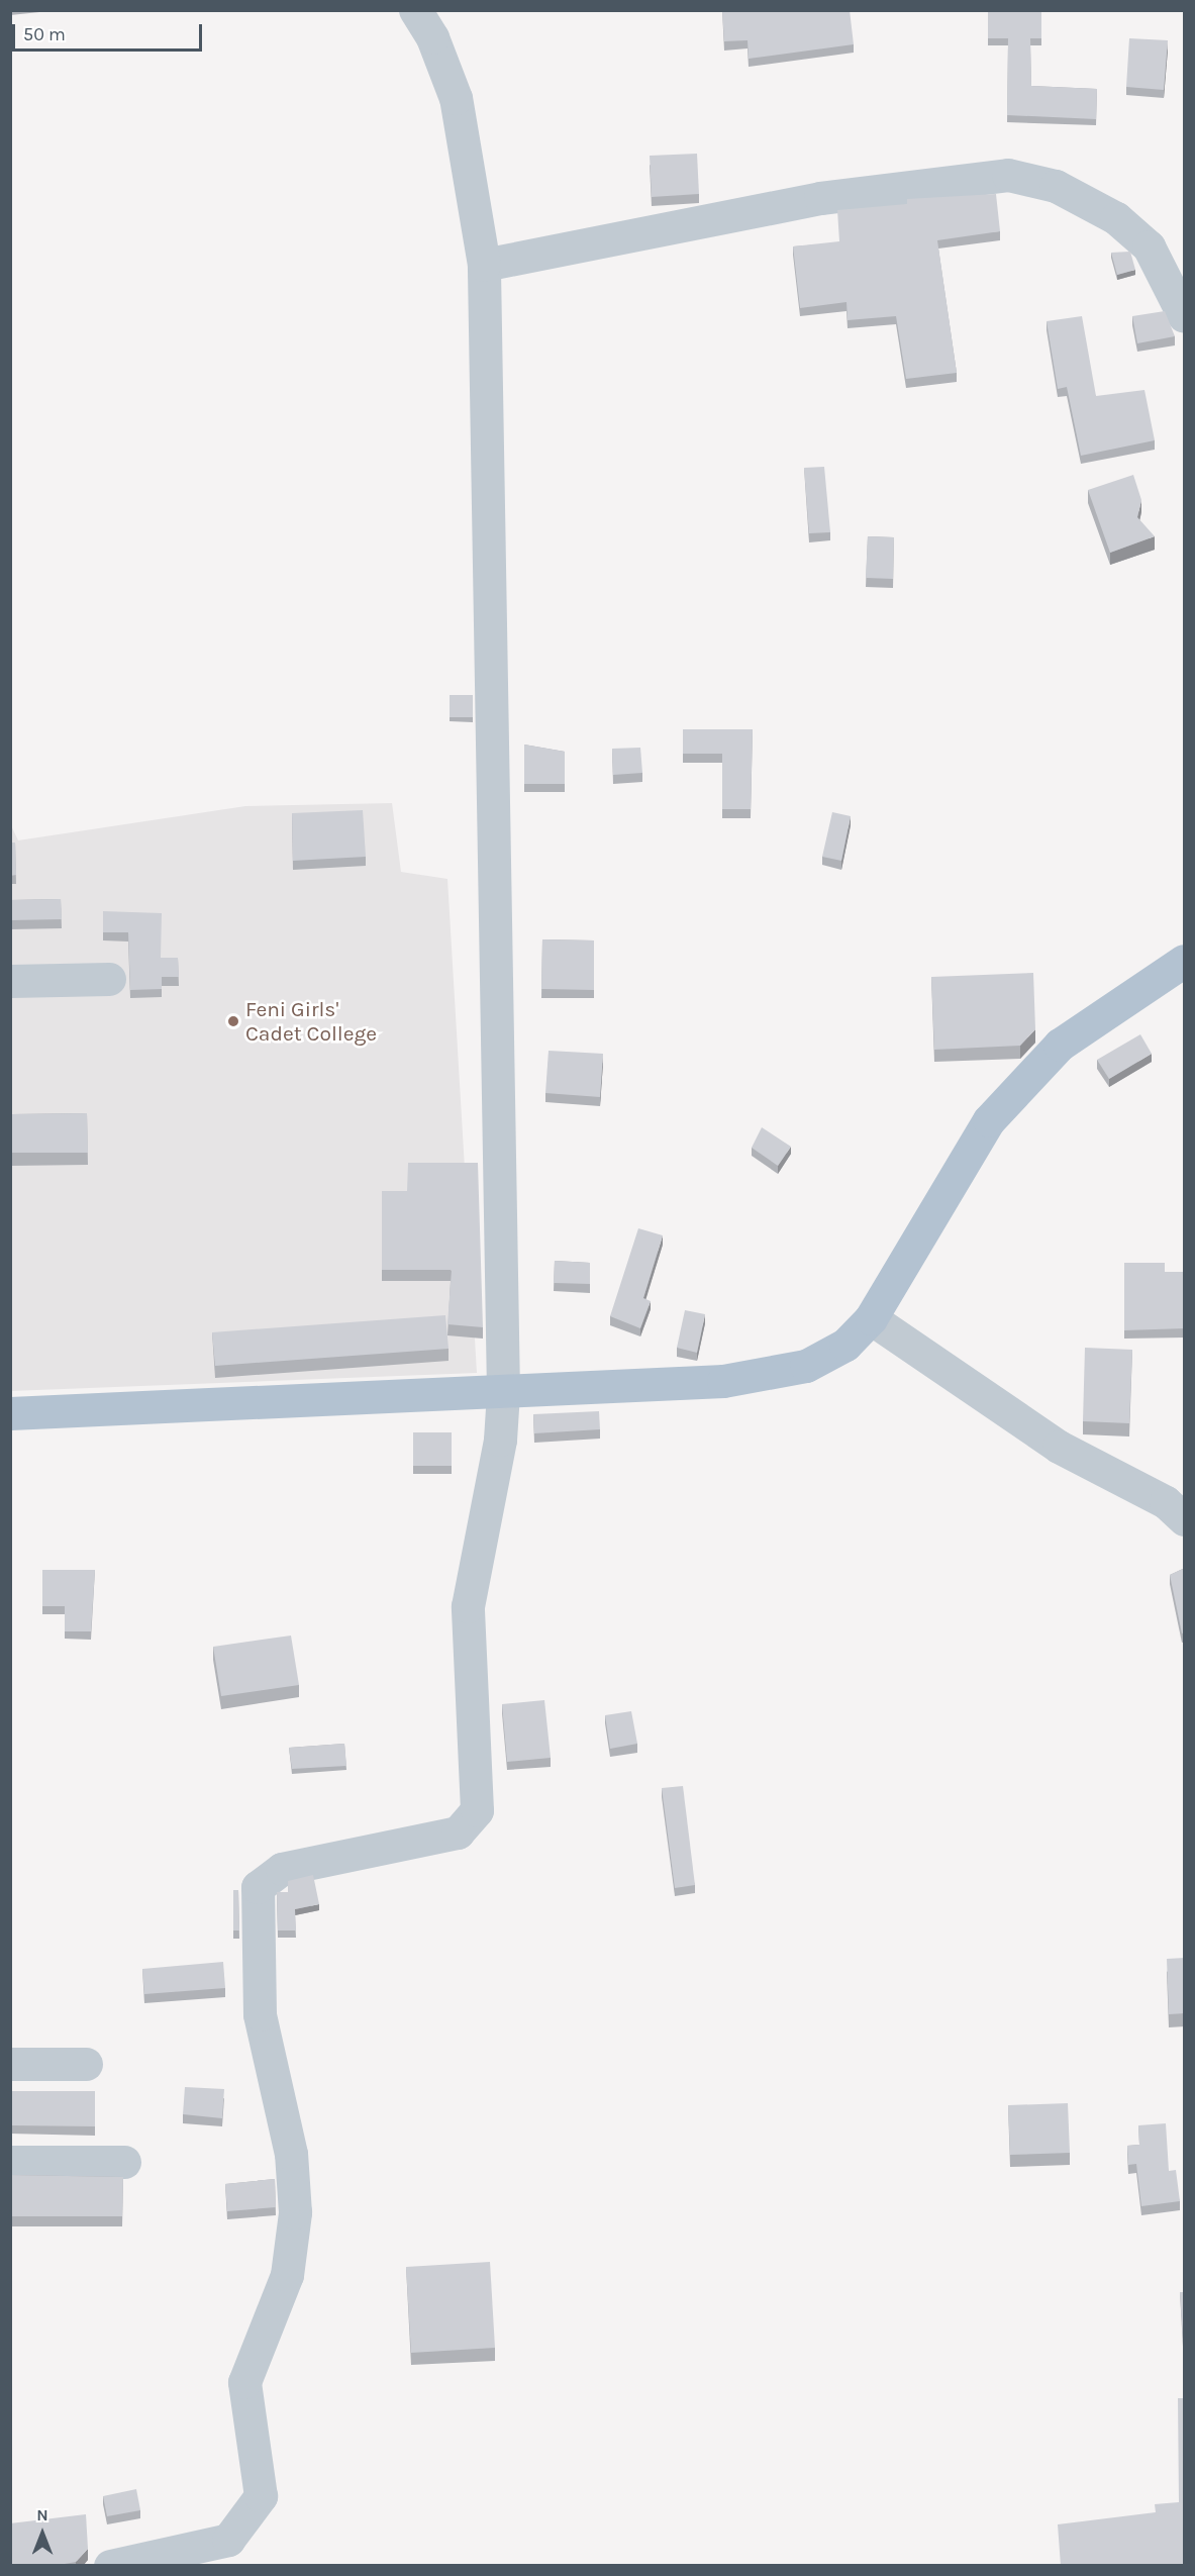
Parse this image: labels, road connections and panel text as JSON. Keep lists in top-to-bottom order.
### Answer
{
  "places": ["Feni Girls' Cadet College"],
  "scale_bar": "50 m",
  "north": "top"
}
